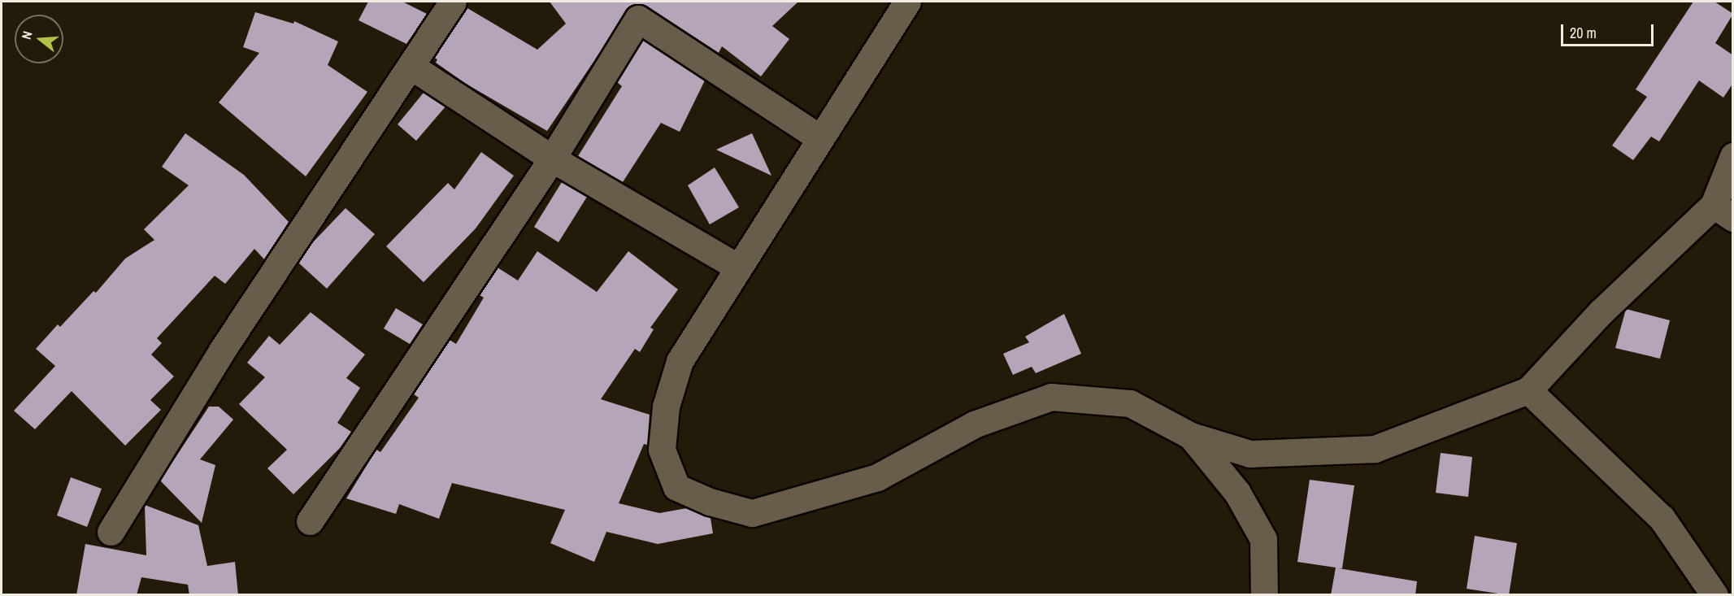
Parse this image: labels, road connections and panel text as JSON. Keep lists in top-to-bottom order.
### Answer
{
  "scale_bar": "20 m",
  "north": "left"
}
